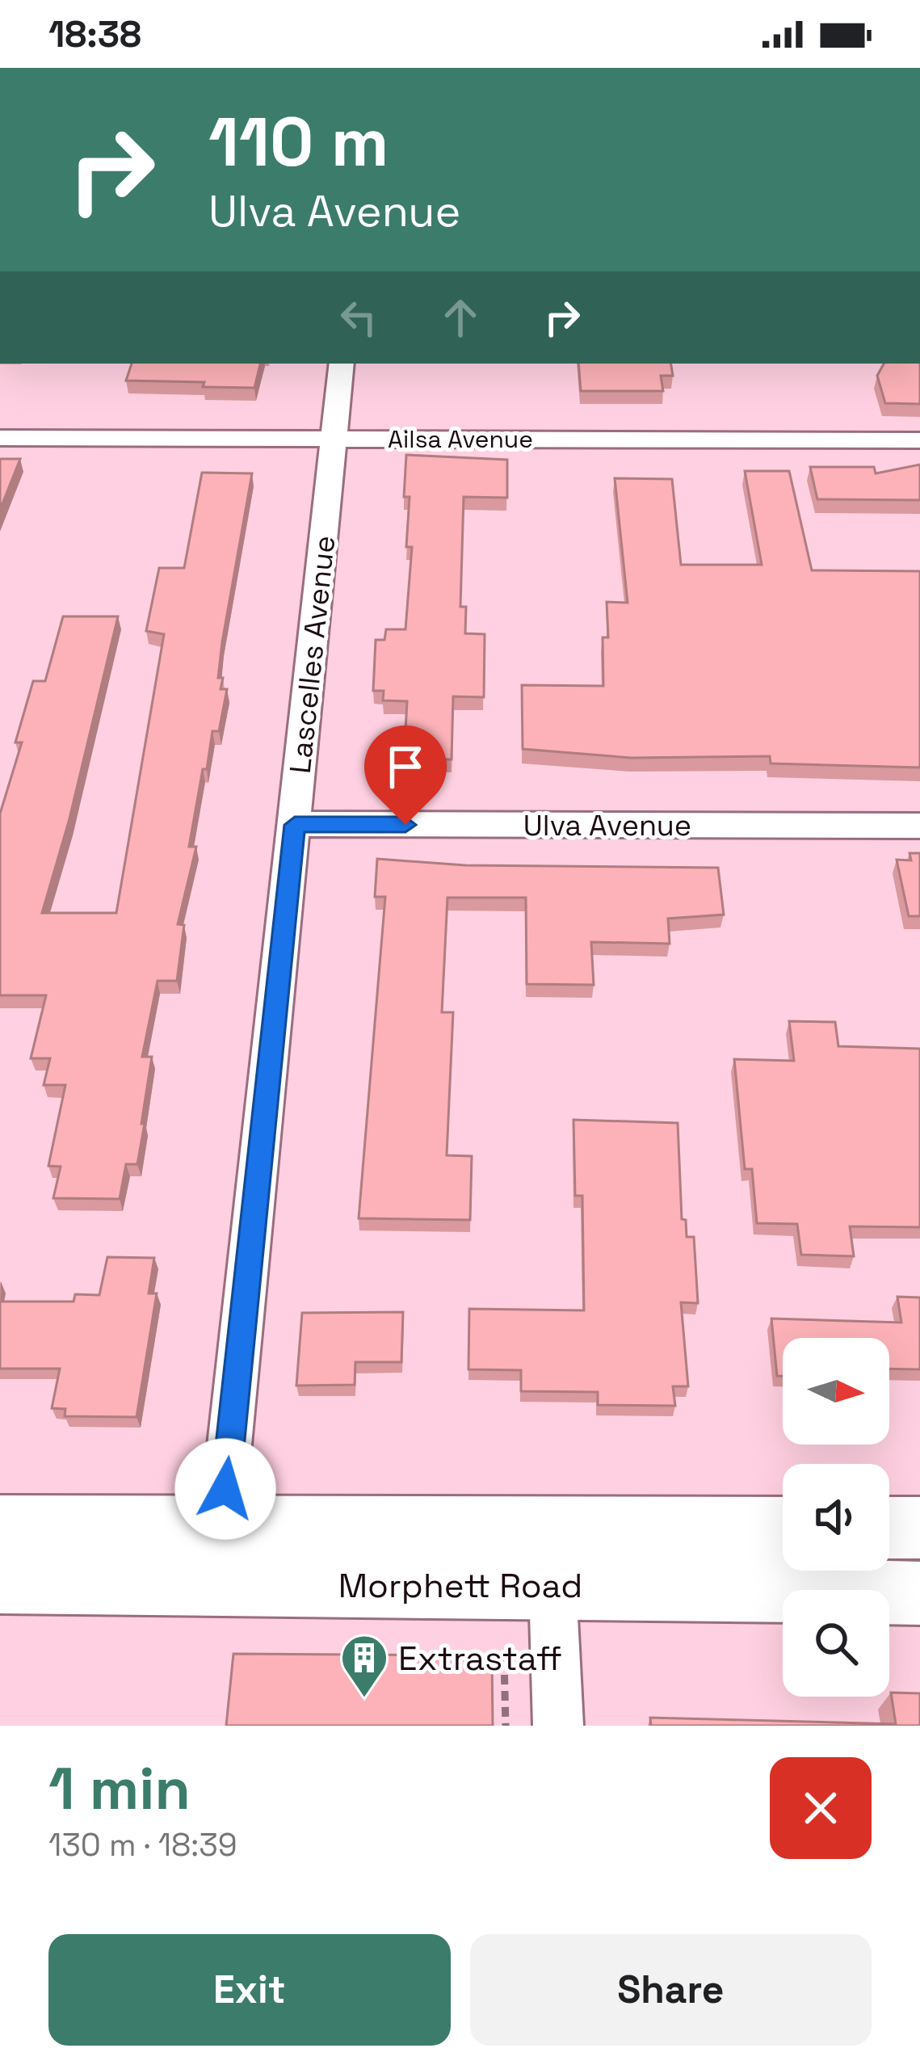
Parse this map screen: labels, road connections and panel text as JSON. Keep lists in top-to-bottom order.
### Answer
{
  "streets": {
    "main road": ["Morphett Road"],
    "street": ["Ailsa Avenue", "Lascelles Avenue", "Ulva Avenue"]
  },
  "crossings": [
    ["Ailsa Avenue", "Lascelles Avenue"],
    ["Lascelles Avenue", "Ulva Avenue"],
    ["Lascelles Avenue", "Morphett Road"]
  ],
  "places": {
    "building": ["Extrastaff"]
  },
  "north": "right",
  "page": {
    "status": "18:38",
    "turn": ["110 m", "Ulva Avenue"],
    "heading": ["1 min", "130 m · 18:39"],
    "buttons": ["Exit", "Share"]
  }
}
